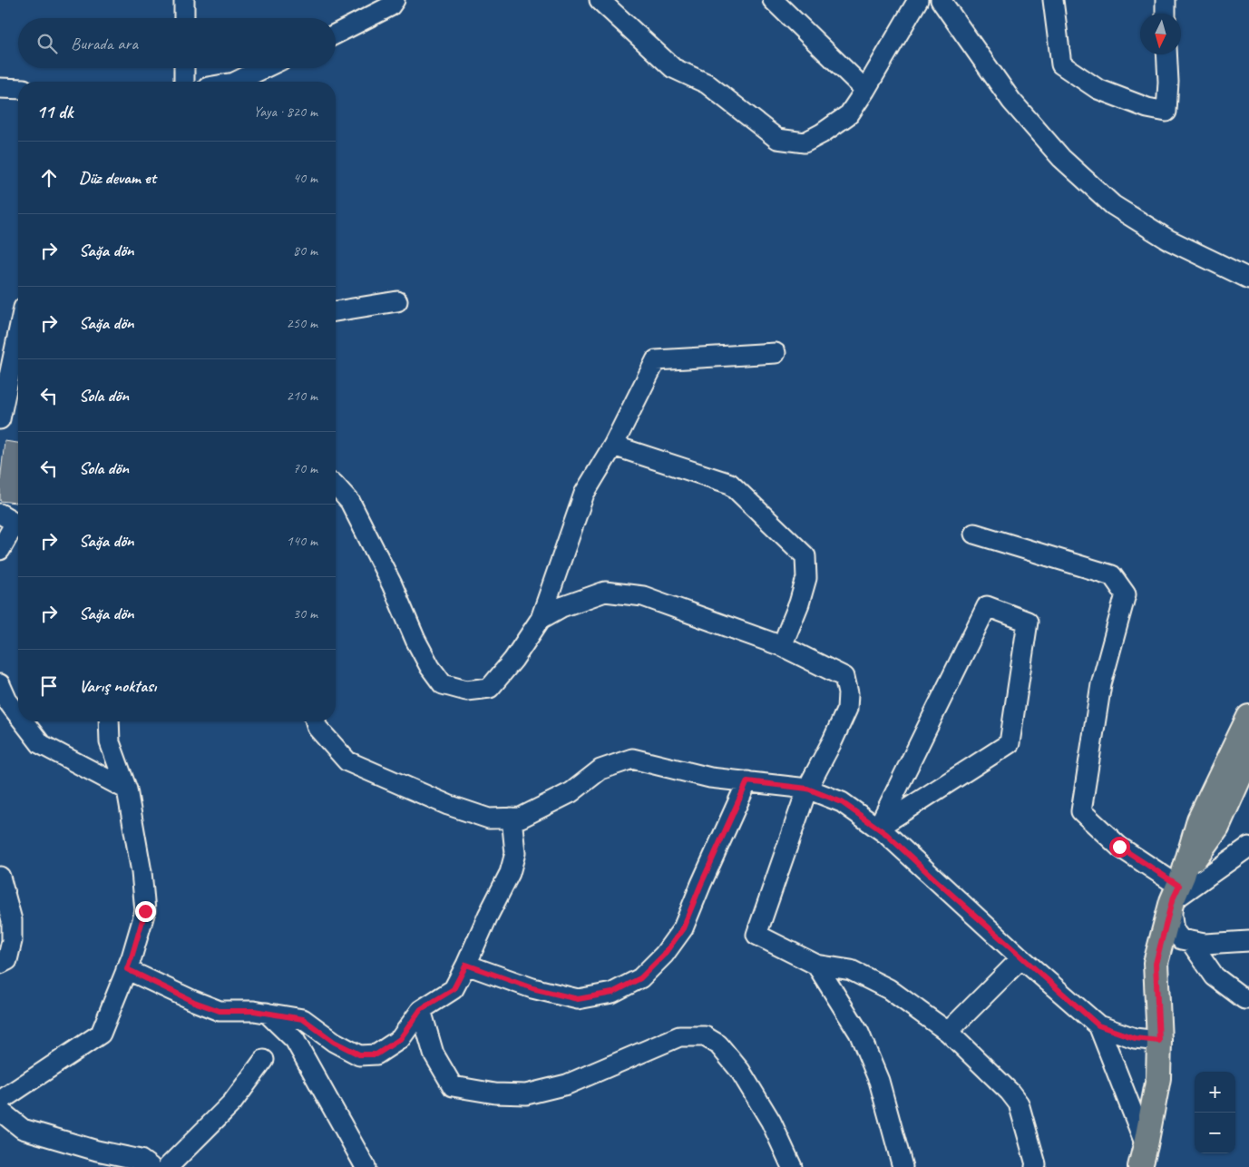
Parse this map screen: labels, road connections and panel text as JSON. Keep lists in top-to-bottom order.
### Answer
{
  "north": "bottom",
  "page": {
    "search": "Burada ara",
    "heading": ["11 dk", "Yaya · 820 m"],
    "list": [
      ["Düz devam et", "40 m"],
      ["Sağa dön", "80 m"],
      ["Sağa dön", "250 m"],
      ["Sola dön", "210 m"],
      ["Sola dön", "70 m"],
      ["Sağa dön", "140 m"],
      ["Sağa dön", "30 m"],
      "Varış noktası"
    ],
    "map_buttons": ["+", "−"]
  }
}
